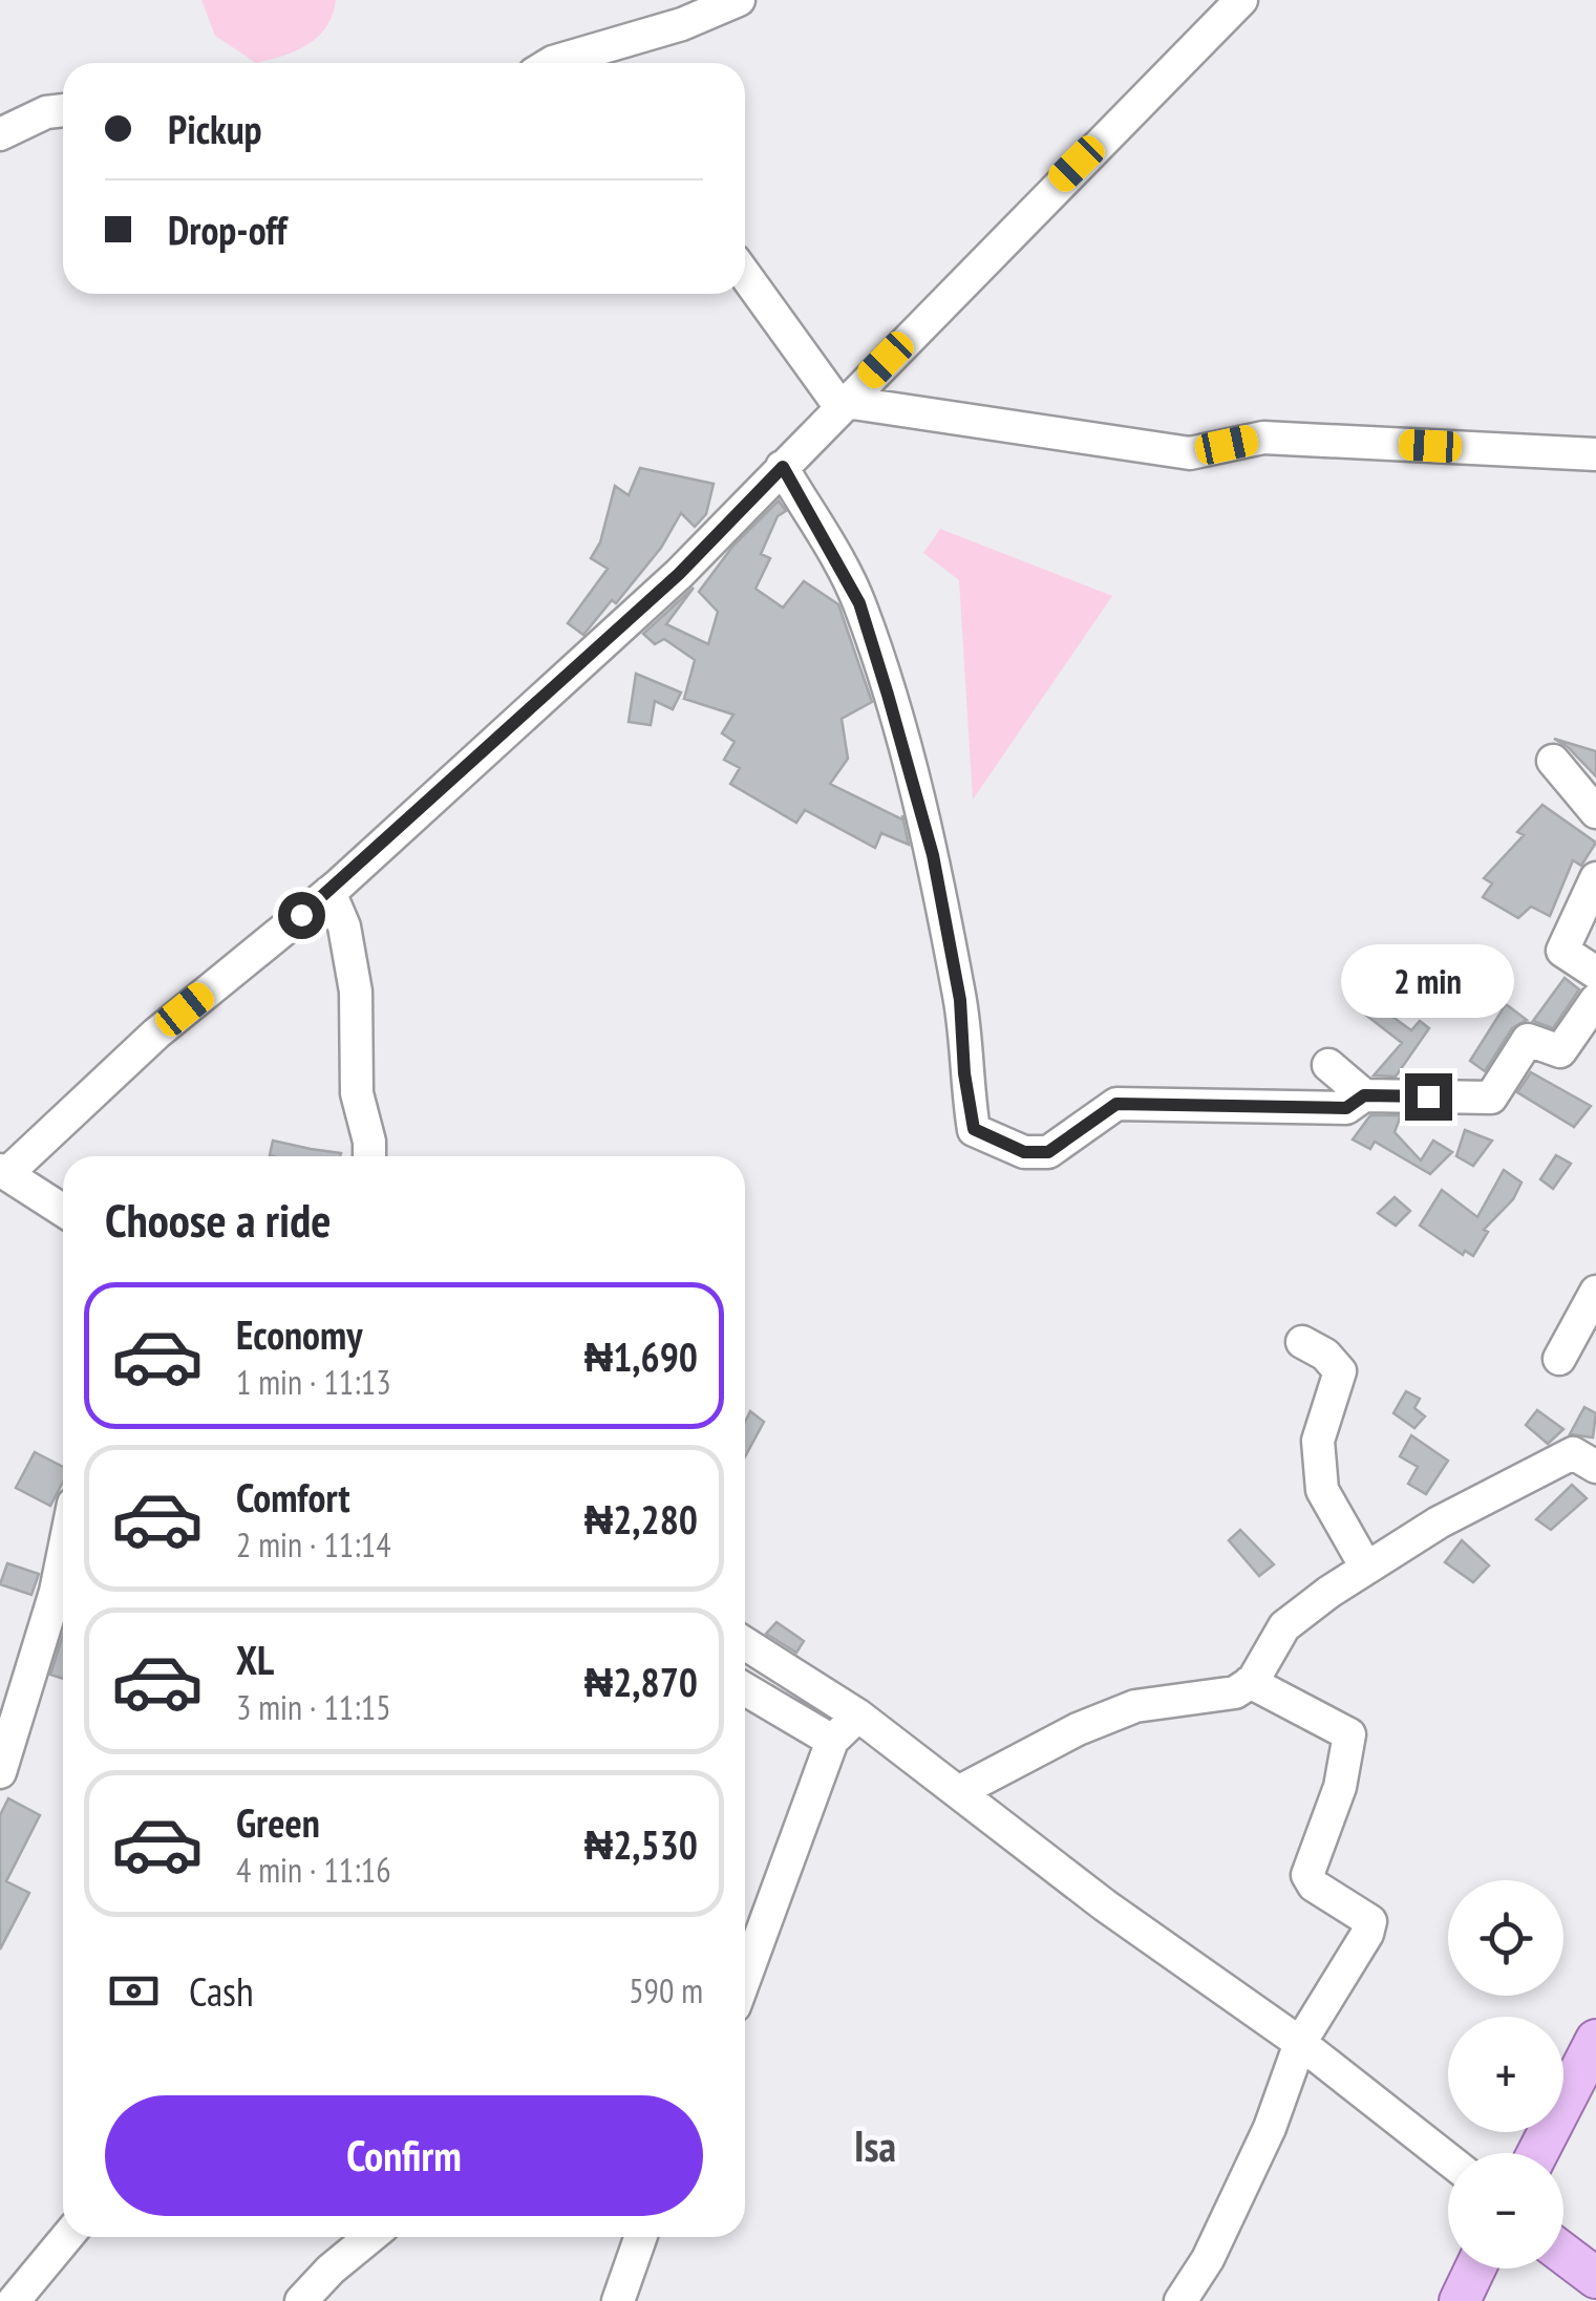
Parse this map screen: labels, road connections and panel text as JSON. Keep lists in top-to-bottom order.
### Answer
{
  "districts": ["Isa"],
  "page": {
    "banner": ["Pickup", "Drop-off"],
    "bubble": "2 min",
    "heading": "Choose a ride",
    "list": [
      {
        "name": "Economy",
        "note": "1 min · 11:13",
        "value": "₦1,690"
      },
      {
        "name": "Comfort",
        "note": "2 min · 11:14",
        "value": "₦2,280"
      },
      {
        "name": "XL",
        "note": "3 min · 11:15",
        "value": "₦2,870"
      },
      {
        "name": "Green",
        "note": "4 min · 11:16",
        "value": "₦2,530"
      }
    ],
    "map_buttons": ["+", "−"],
    "pay": ["Cash", "590 m"],
    "buttons": "Confirm"
  }
}
